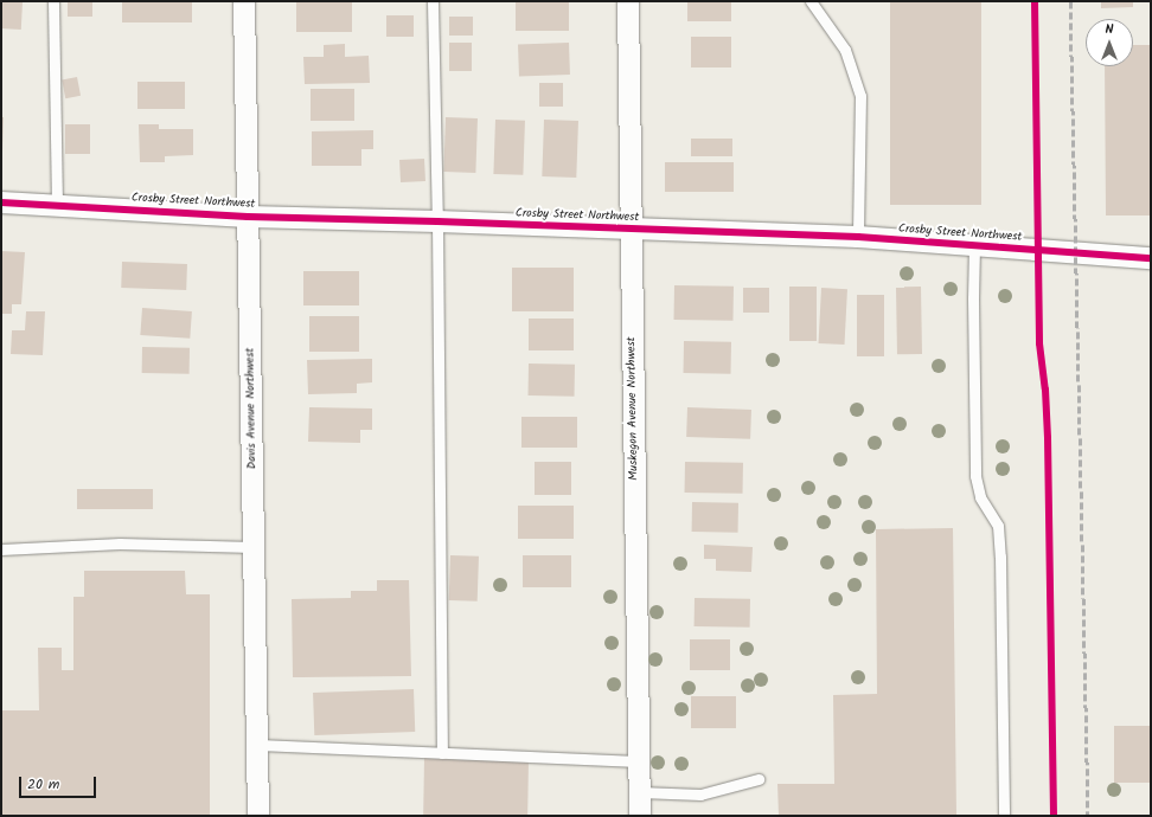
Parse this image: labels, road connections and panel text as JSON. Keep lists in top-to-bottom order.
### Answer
{
  "streets": {
    "street": ["Crosby Street Northwest", "Davis Avenue Northwest", "Muskegon Avenue Northwest"]
  },
  "crossings": [
    ["Crosby Street Northwest", "Davis Avenue Northwest"],
    ["Crosby Street Northwest", "Muskegon Avenue Northwest"]
  ],
  "scale_bar": "20 m",
  "north": "top"
}
